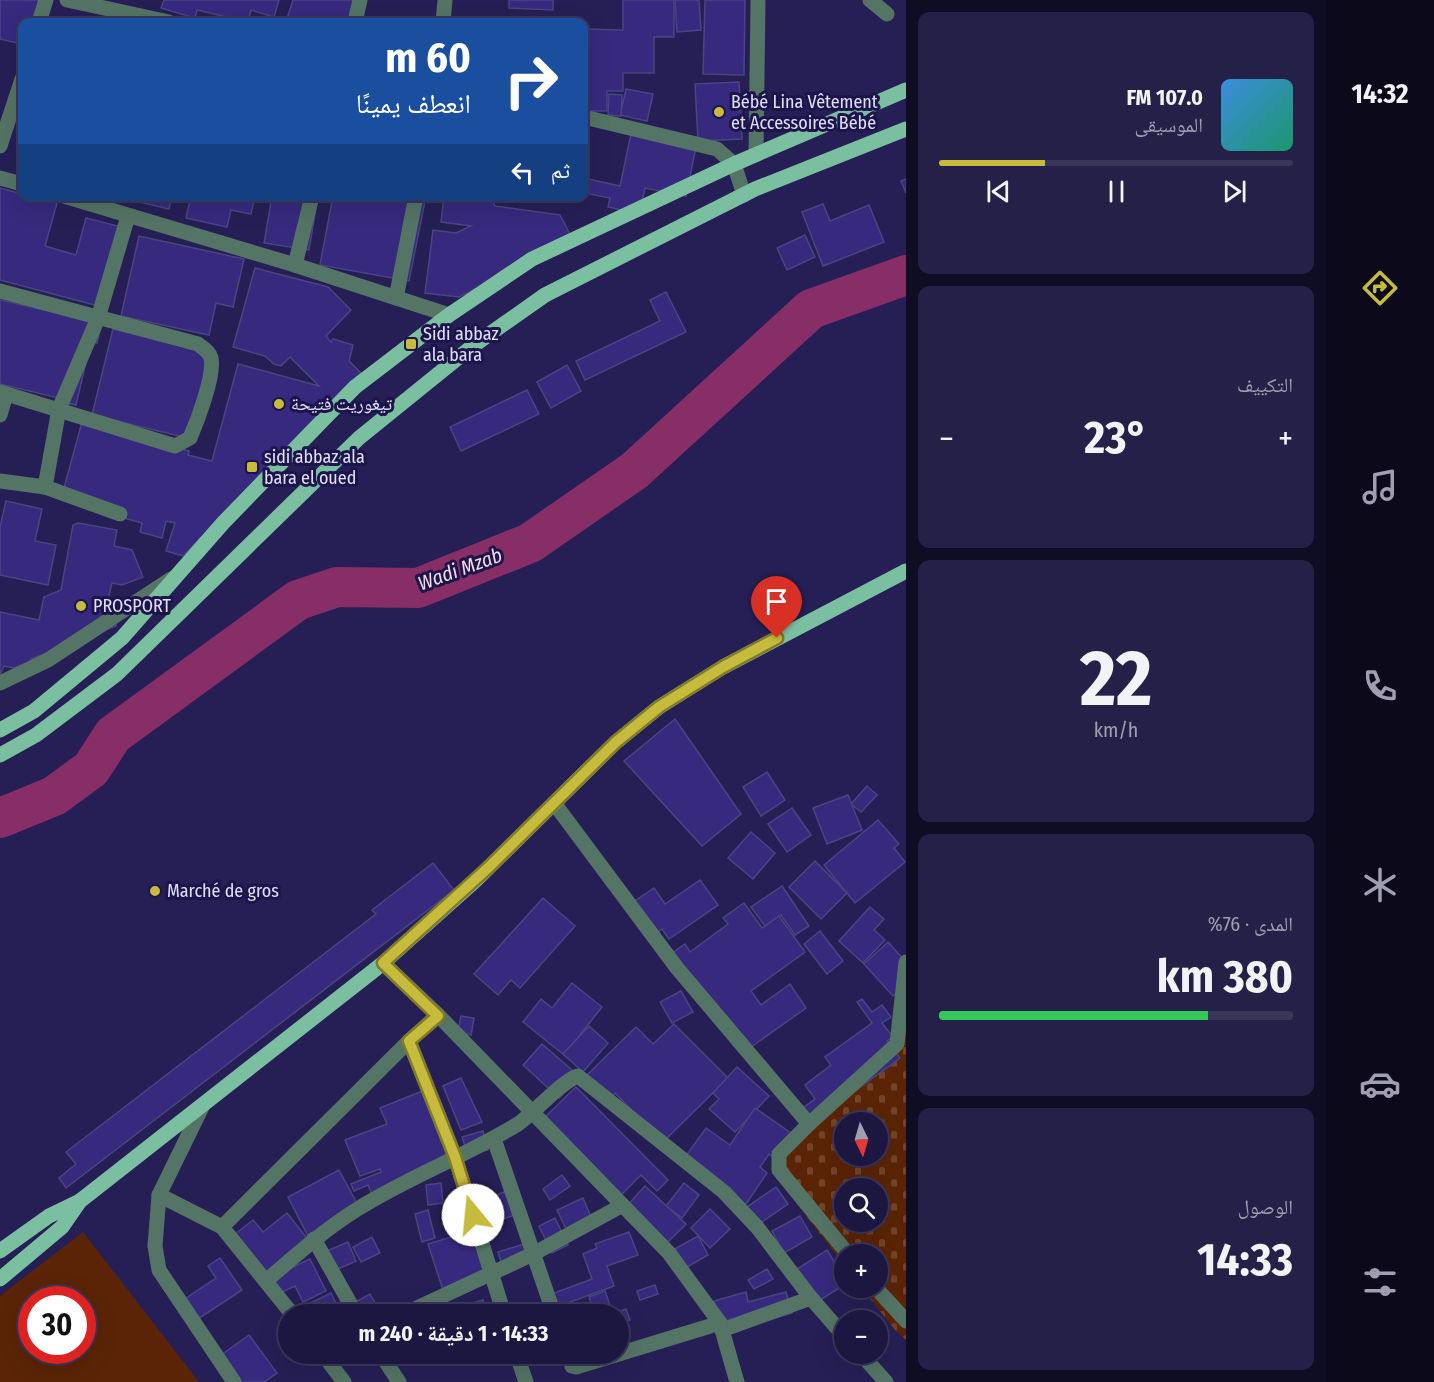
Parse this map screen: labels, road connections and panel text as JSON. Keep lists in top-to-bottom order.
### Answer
{
  "water": ["Wadi Mzab"],
  "places": {
    "other": [
      "Bébé Lina Vêtement et Accessoires Bébé",
      "تيغوريت فتيحة",
      "PROSPORT",
      "Marché de gros"
    ],
    "transit": ["Sidi abbaz ala bara", "sidi abbaz ala bara el oued"]
  },
  "north": "bottom",
  "page": {
    "tabs": "14:32",
    "turn": ["60 m", "انعطف يمينًا"],
    "song": ["107.0 FM", "الموسيقى"],
    "then": "ثم",
    "tile": [
      "التكييف",
      ["22", "km/h"],
      ["المدى · 76%", "380 km"],
      ["الوصول", "14:33"]
    ],
    "heat": ["−", "23°", "+"],
    "map_buttons": ["+", "−"],
    "limit": "30",
    "trip": "14:33 · 1 دقيقة · 240 m"
  }
}
